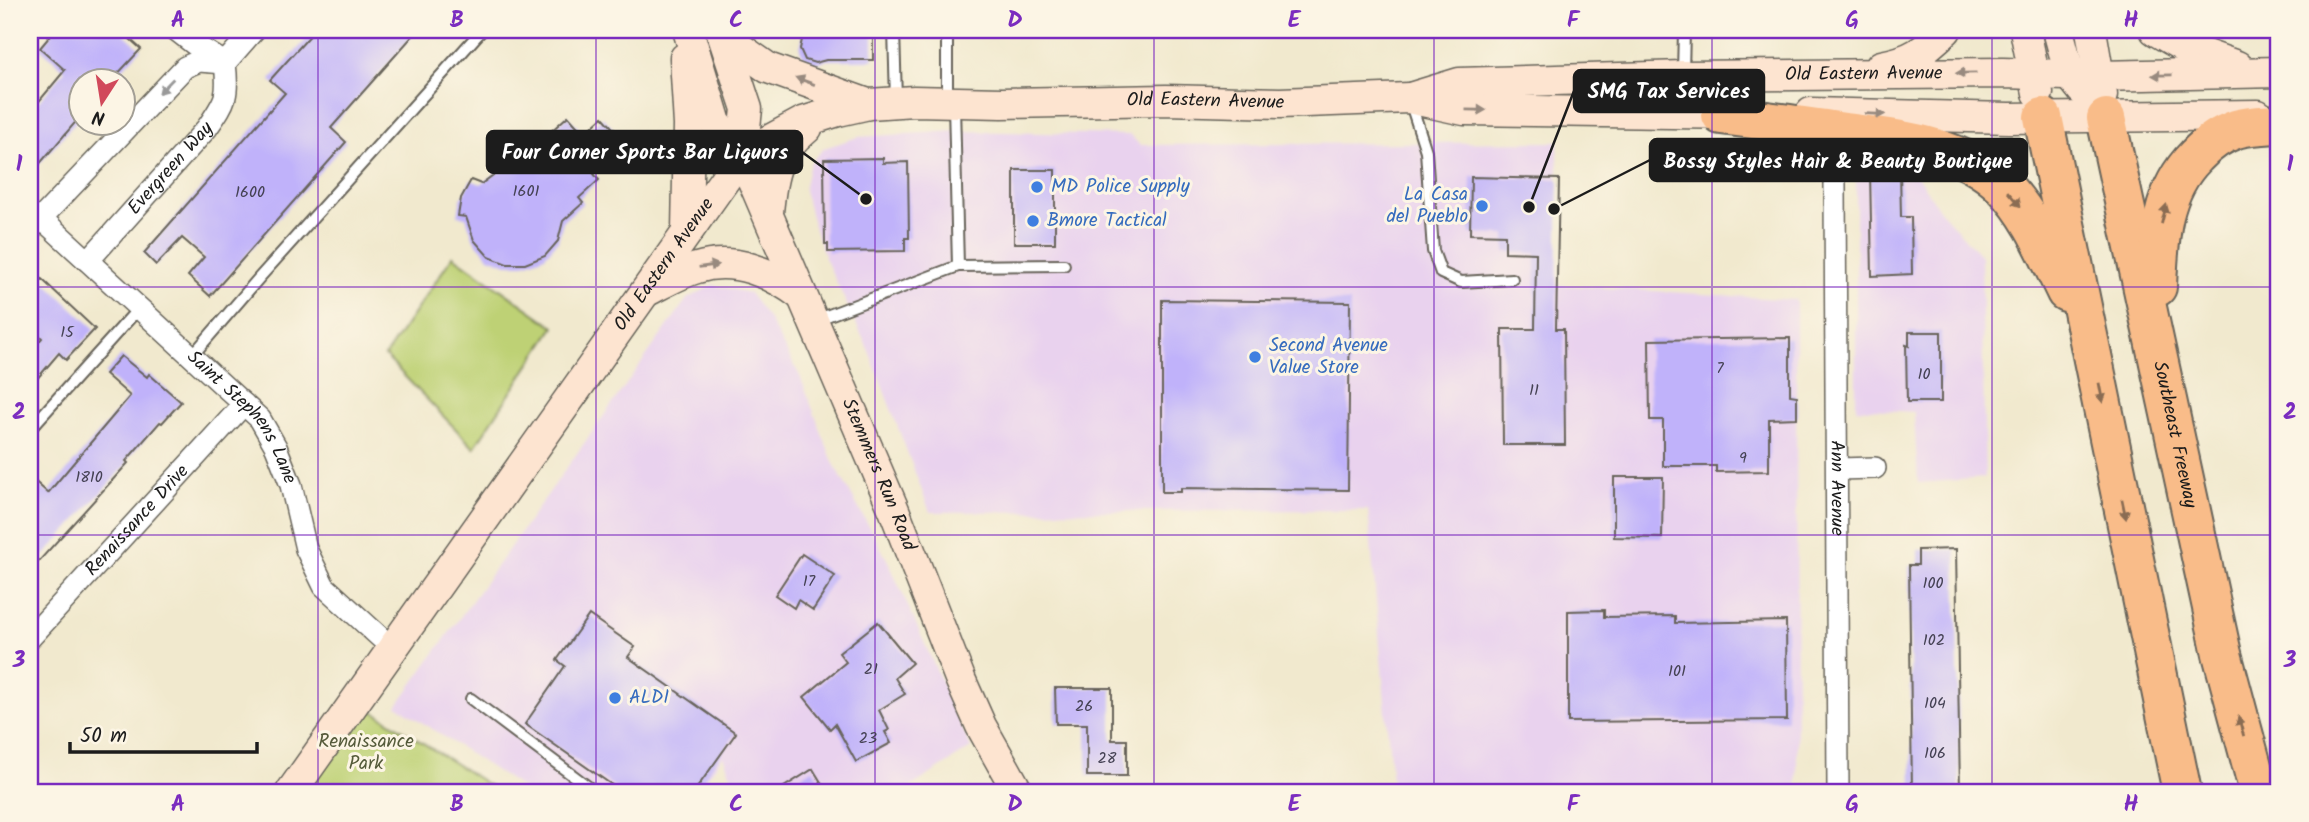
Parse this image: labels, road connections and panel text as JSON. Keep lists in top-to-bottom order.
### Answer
{
  "streets": {
    "highway": ["Southeast Freeway"],
    "street": [
      "Old Eastern Avenue",
      "Evergreen Way",
      "Saint Stephens Lane",
      "Stemmers Run Road",
      "Ann Avenue",
      "Renaissance Drive"
    ]
  },
  "crossings": [
    ["Old Eastern Avenue", "Saint Stephens Lane"],
    ["Old Eastern Avenue", "Southeast Freeway"],
    ["Old Eastern Avenue", "Stemmers Run Road"],
    ["Evergreen Way", "Saint Stephens Lane"],
    ["Saint Stephens Lane", "Renaissance Drive"]
  ],
  "parks": ["Renaissance Park"],
  "places": [
    "MD Police Supply",
    "Four Corner Sports Bar Liquors",
    "La Casa del Pueblo",
    "SMG Tax Services",
    "Bossy Styles Hair & Beauty Boutique",
    "Bmore Tactical",
    "Second Avenue Value Store",
    "ALDI"
  ],
  "house_numbers": [
    "1601",
    "1600",
    "15",
    "7",
    "10",
    "11",
    "9",
    "1810",
    "17",
    "100",
    "102",
    "21",
    "101",
    "104",
    "26",
    "23",
    "106",
    "28"
  ],
  "scale_bar": "50 m",
  "north": "bottom",
  "grid": {
    "columns": [
      "A",
      "B",
      "C",
      "D",
      "E",
      "F",
      "G",
      "H"
    ],
    "rows": ["1", "2", "3"]
  }
}
